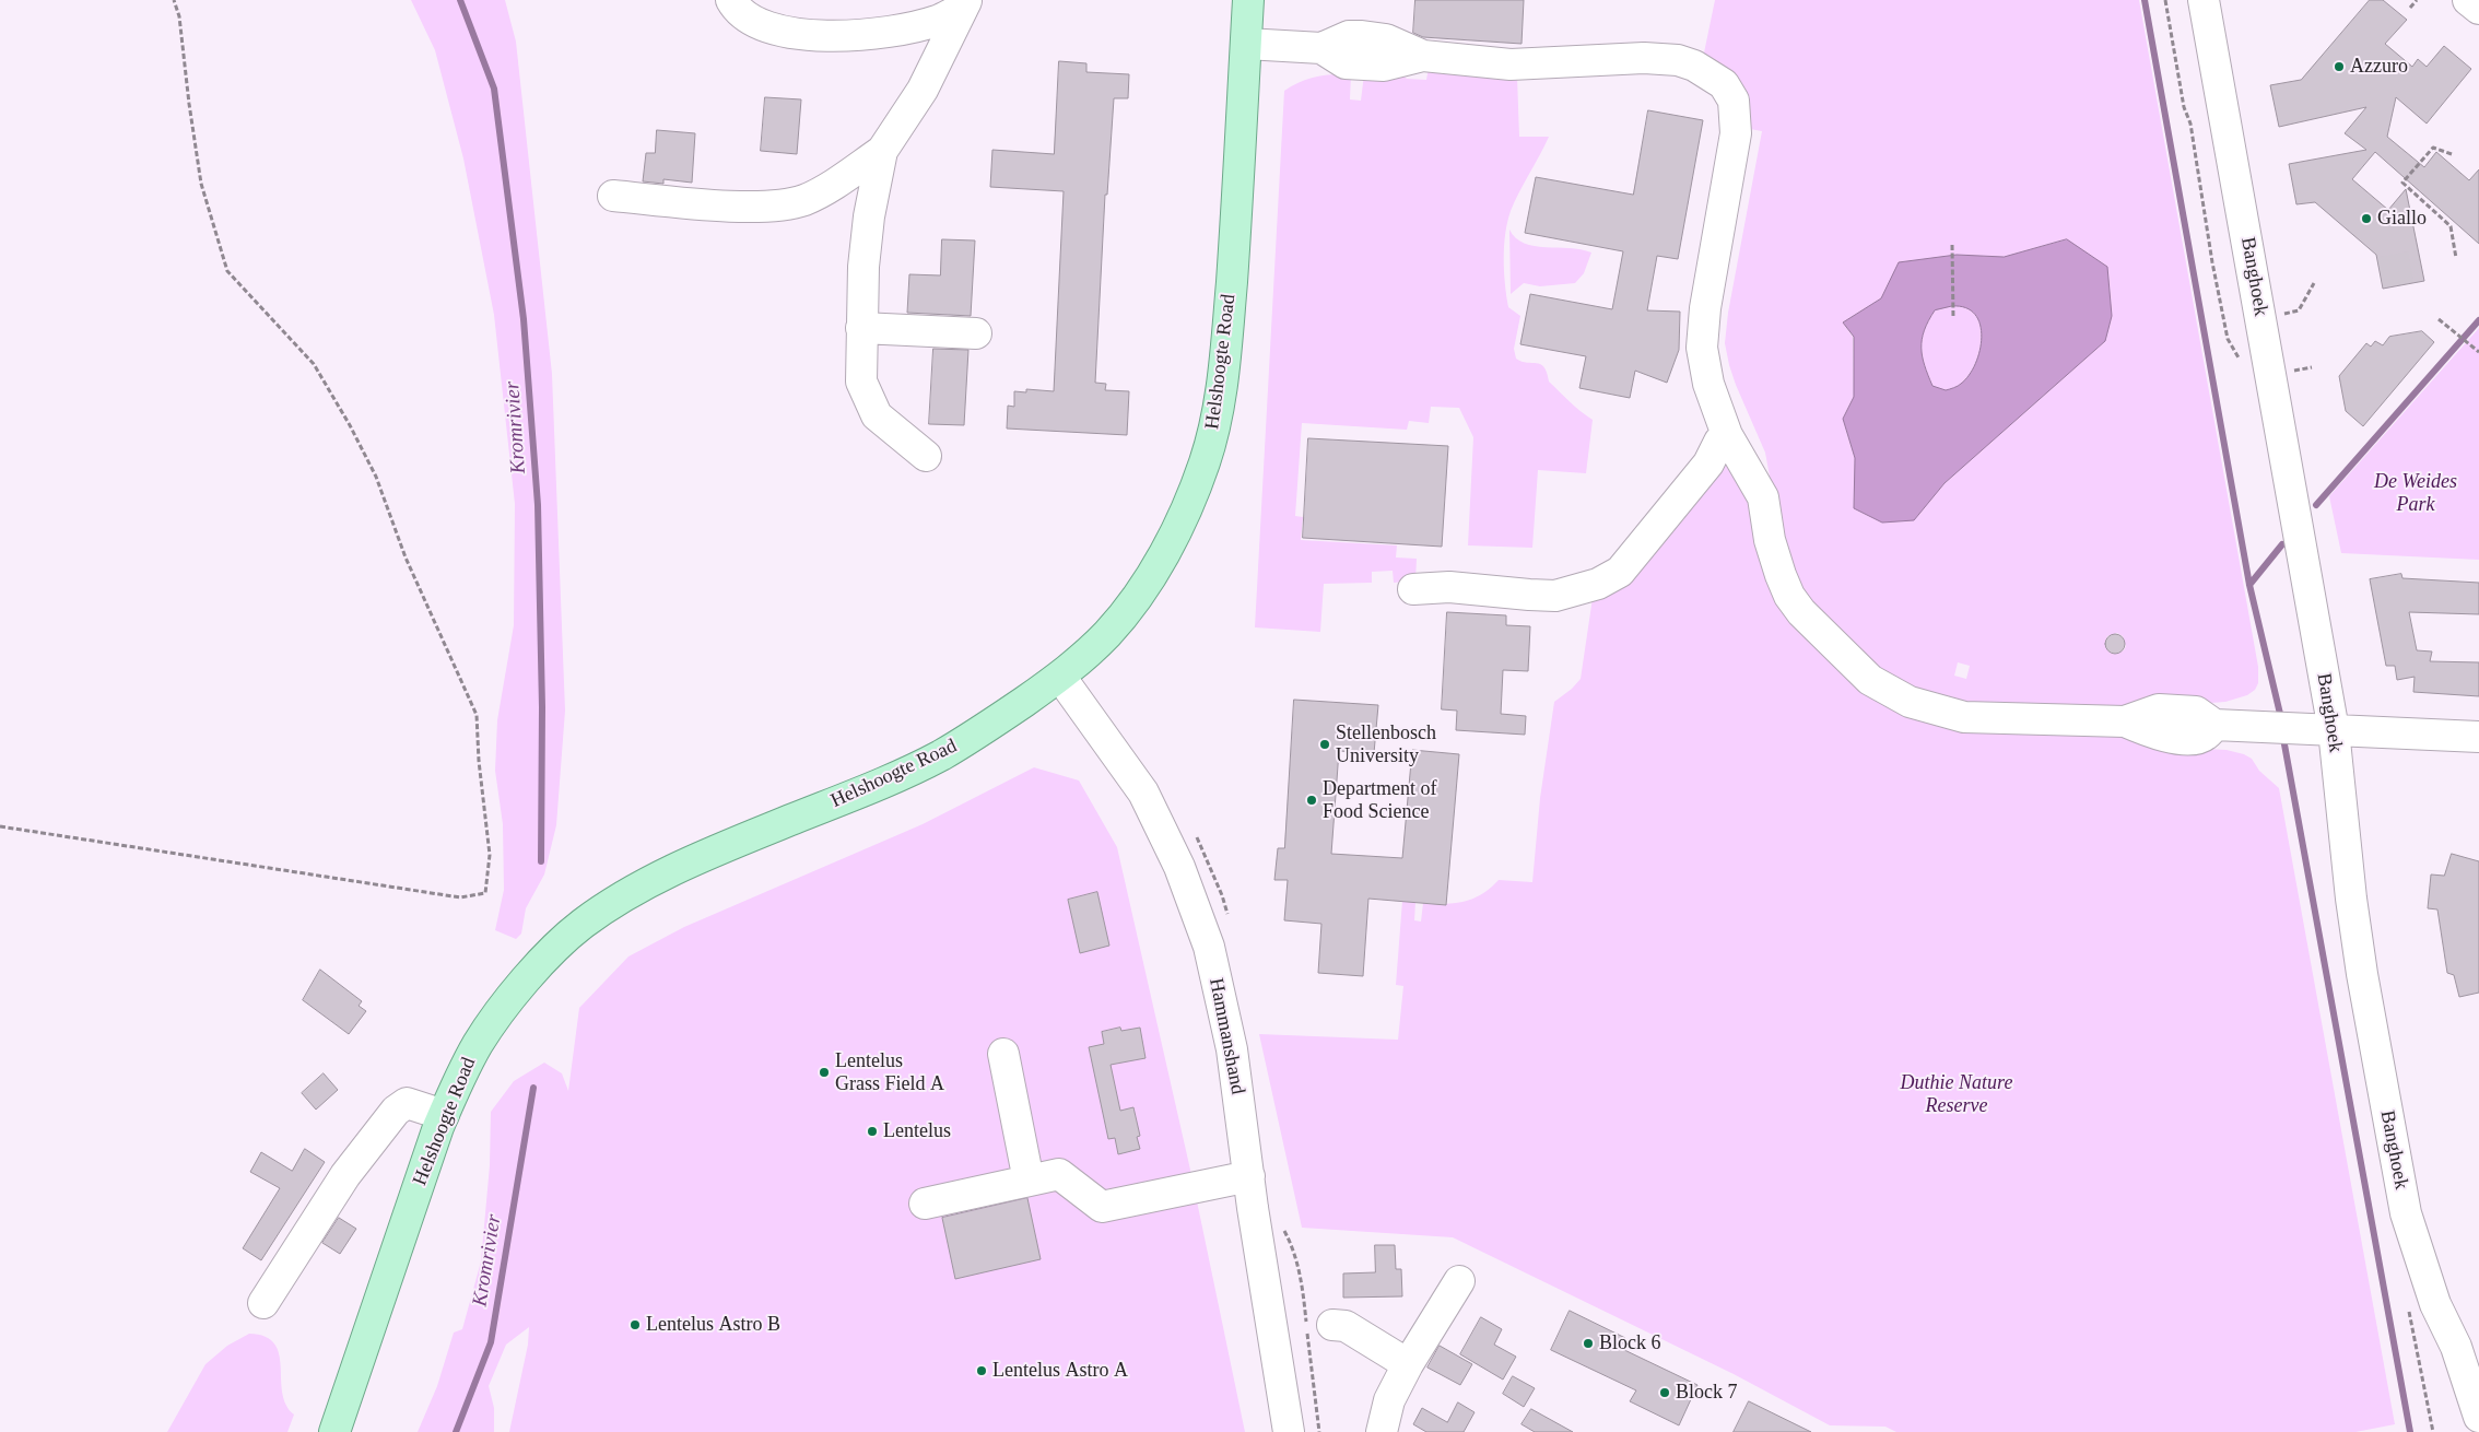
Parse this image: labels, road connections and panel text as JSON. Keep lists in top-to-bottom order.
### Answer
{
  "streets": {
    "main road": ["Helshoogte Road"],
    "street": ["Banghoek", "Hammanshand"]
  },
  "crossings": [
    ["Helshoogte Road", "Hammanshand"]
  ],
  "water": ["Kromrivier"],
  "parks": ["De Weides Park", "Duthie Nature Reserve"],
  "places": [
    "Azzuro",
    "Giallo",
    "Stellenbosch University",
    "Department of Food Science",
    "Lentelus Grass Field A",
    "Lentelus",
    "Lentelus Astro B",
    "Block 6",
    "Lentelus Astro A",
    "Block 7"
  ]
}
